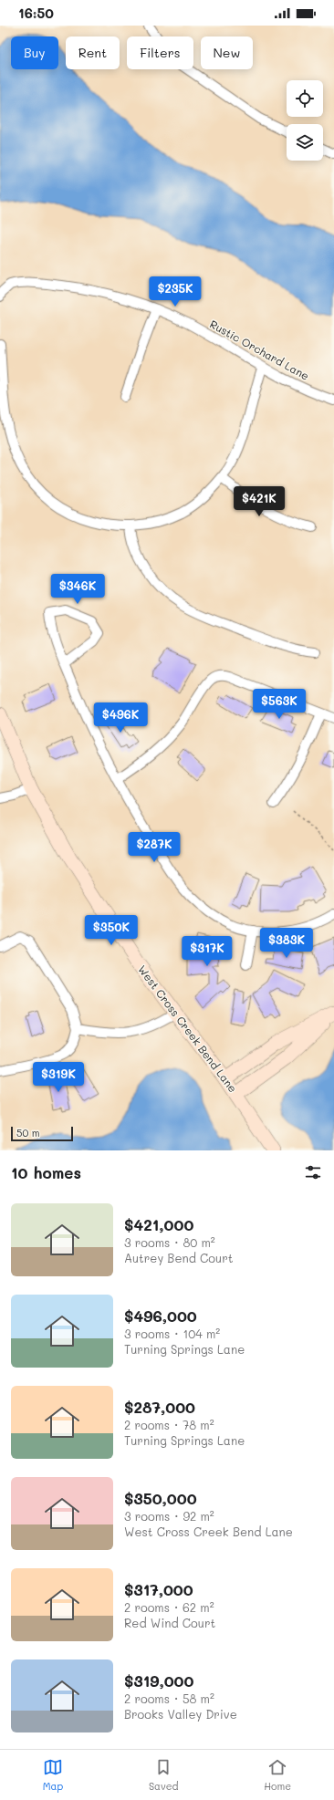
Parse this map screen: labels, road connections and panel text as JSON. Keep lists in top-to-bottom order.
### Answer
{
  "streets": {
    "main road": ["West Cross Creek Bend Lane"],
    "street": ["Rustic Orchard Lane"]
  },
  "scale_bar": "50 m",
  "page": {
    "status": "16:50",
    "chip": [
      "Buy",
      "Rent",
      "Filters",
      "New"
    ],
    "price": [
      "$235K",
      "$421K",
      "$346K",
      "$563K",
      "$496K",
      "$287K",
      "$350K",
      "$383K",
      "$317K",
      "$319K"
    ],
    "scale": "50 m",
    "heading": "10 homes",
    "list": [
      {
        "name": "$421,000",
        "note": "3 rooms · 80 m² · Autrey Bend Court"
      },
      {
        "name": "$496,000",
        "note": "3 rooms · 104 m² · Turning Springs Lane"
      },
      {
        "name": "$287,000",
        "note": "2 rooms · 78 m² · Turning Springs Lane"
      },
      {
        "name": "$350,000",
        "note": "3 rooms · 92 m² · West Cross Creek Bend Lane"
      },
      {
        "name": "$317,000",
        "note": "2 rooms · 62 m² · Red Wind Court"
      },
      {
        "name": "$319,000",
        "note": "2 rooms · 58 m² · Brooks Valley Drive"
      }
    ],
    "tabs": ["Map", "Saved", "Home"]
  }
}
